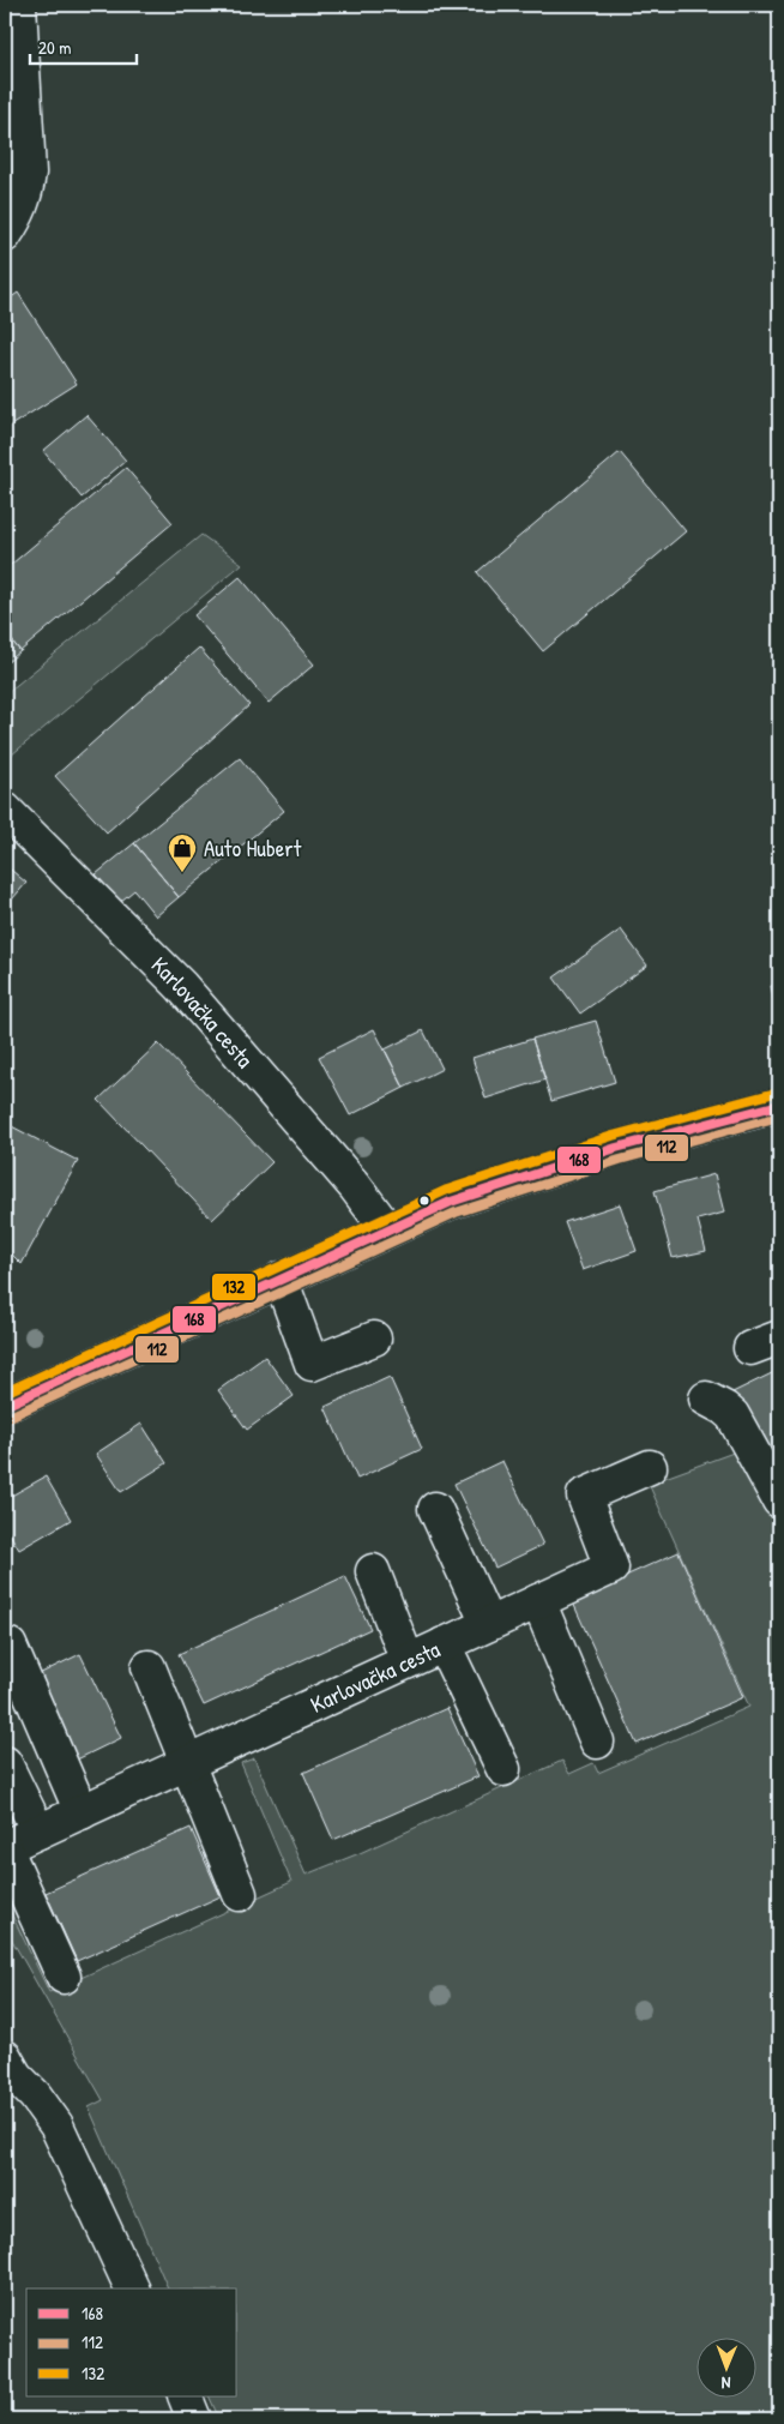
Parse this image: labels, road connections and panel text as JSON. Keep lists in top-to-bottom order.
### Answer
{
  "streets": {
    "street": ["Karlovačka cesta"]
  },
  "places": {
    "shop": ["Auto Hubert"]
  },
  "lines": ["transit line 132", "transit line 168", "transit line 112"],
  "legend": ["168", "112", "132"],
  "scale_bar": "20 m",
  "north": "bottom"
}
